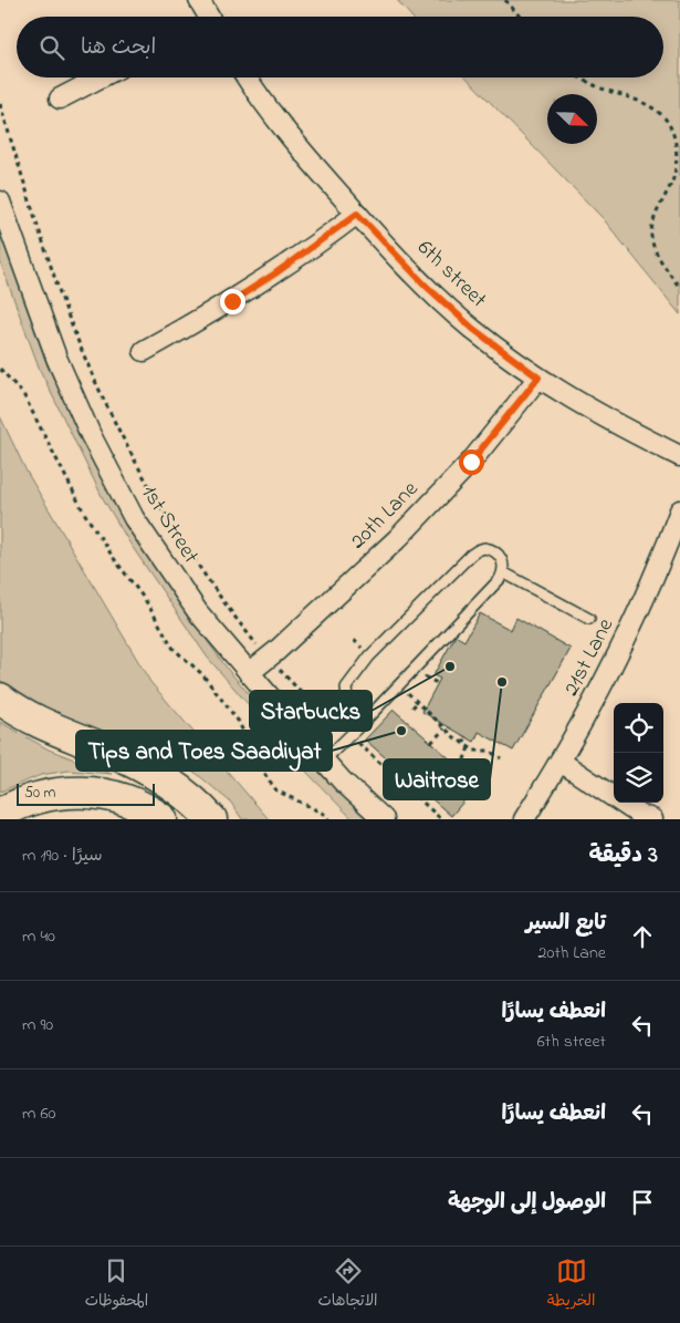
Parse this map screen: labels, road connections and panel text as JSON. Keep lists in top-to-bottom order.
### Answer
{
  "streets": {
    "street": [
      "6th street",
      "20th Lane",
      "1st Street",
      "21st Lane"
    ]
  },
  "crossings": [
    ["6th street", "20th Lane"],
    ["20th Lane", "1st Street"]
  ],
  "places": ["Starbucks", "Waitrose", "Tips and Toes Saadiyat"],
  "scale_bar": "50 m",
  "north": "bottom right",
  "page": {
    "search": "ابحث هنا",
    "scale": "50 m",
    "heading": ["3 دقيقة", "سيرًا · 190 m"],
    "list": [
      ["تابع السير", "20th Lane", "40 m"],
      ["انعطف يسارًا", "6th street", "90 m"],
      ["انعطف يسارًا", "60 m"],
      "الوصول إلى الوجهة"
    ],
    "nav": ["الخريطة", "الاتجاهات", "المحفوظات"]
  }
}
